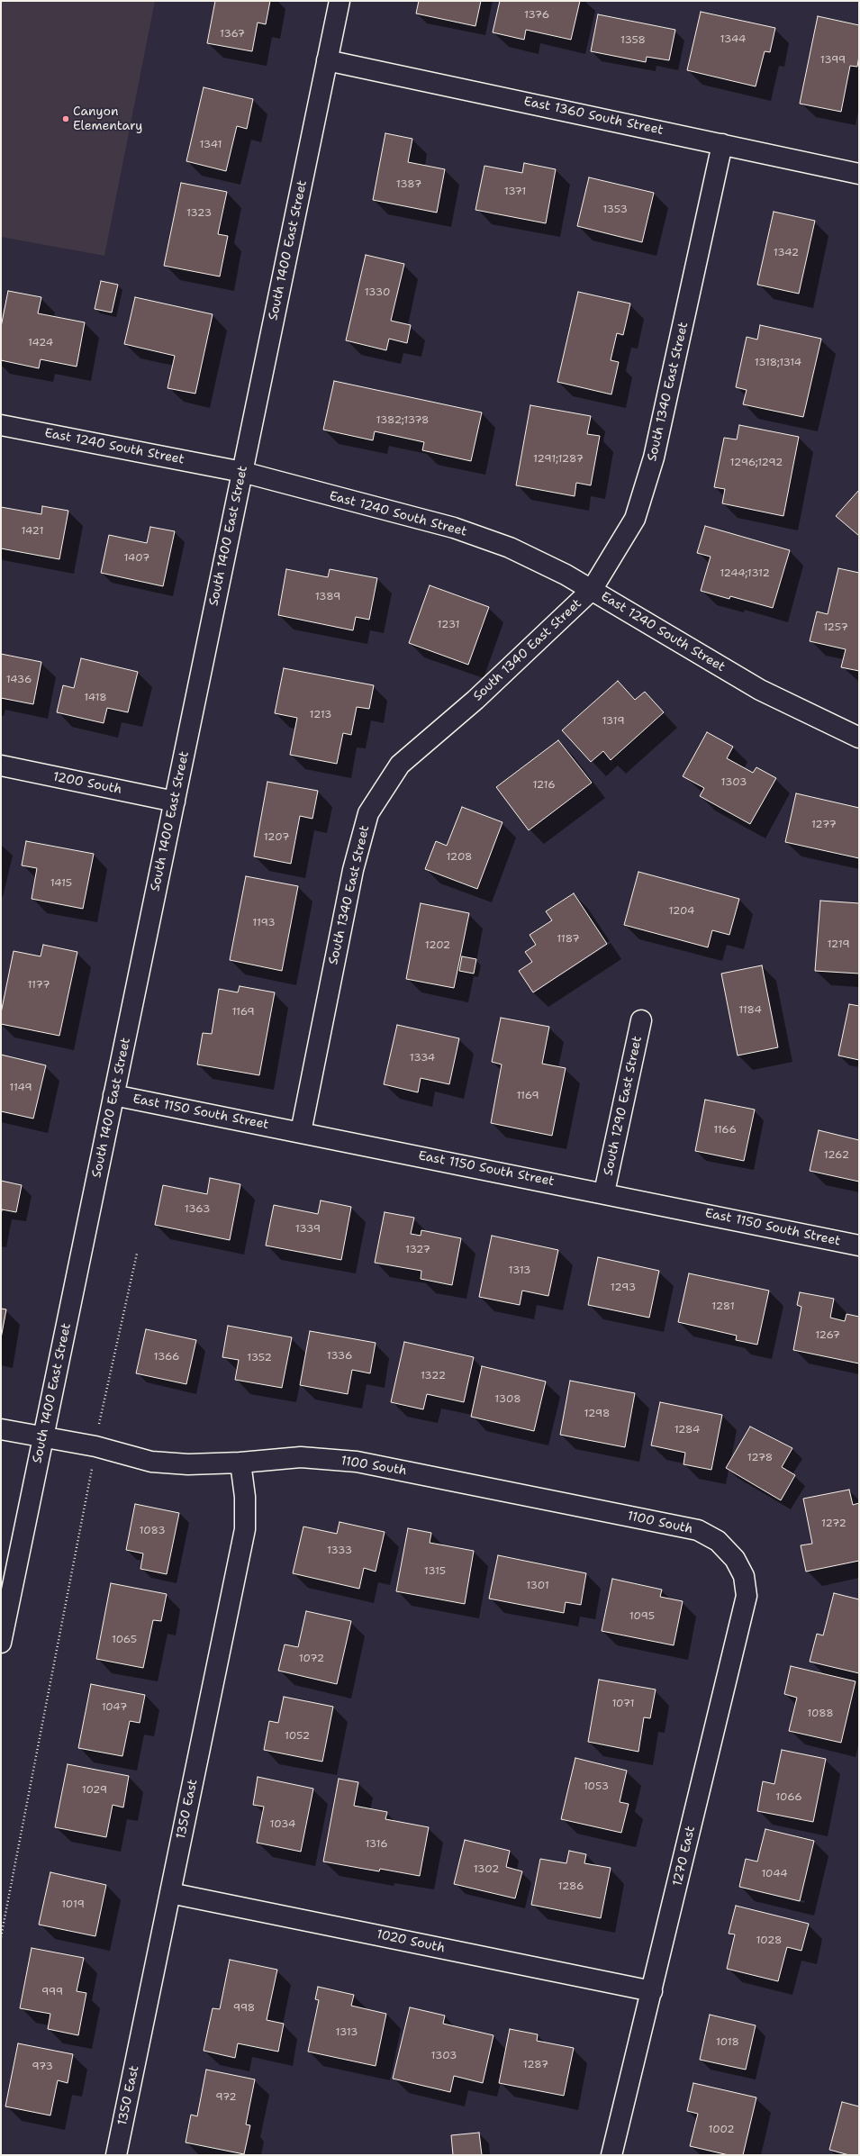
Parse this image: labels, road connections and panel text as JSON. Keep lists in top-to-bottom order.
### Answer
{
  "streets": {
    "street": [
      "East 1360 South Street",
      "South 1400 East Street",
      "South 1340 East Street",
      "East 1240 South Street",
      "1200 South",
      "South 1290 East Street",
      "East 1150 South Street",
      "1100 South",
      "1350 East",
      "1270 East",
      "1020 South"
    ]
  },
  "crossings": [
    ["East 1360 South Street", "South 1400 East Street"],
    ["East 1360 South Street", "South 1340 East Street"],
    ["South 1400 East Street", "East 1240 South Street"],
    ["South 1400 East Street", "1200 South"],
    ["South 1400 East Street", "East 1150 South Street"],
    ["South 1400 East Street", "1100 South"],
    ["South 1340 East Street", "East 1240 South Street"],
    ["South 1340 East Street", "East 1150 South Street"],
    ["South 1290 East Street", "East 1150 South Street"],
    ["1100 South", "1350 East"],
    ["1100 South", "1270 East"],
    ["1350 East", "1020 South"],
    ["1270 East", "1020 South"]
  ],
  "places": ["Canyon Elementary"],
  "house_numbers": [
    "1376",
    "1367",
    "1344",
    "1358",
    "1399",
    "1341",
    "1387",
    "1371",
    "1353",
    "1323",
    "1342",
    "1330",
    "1424",
    "1318;1314",
    "1382;1378",
    "1291;1287",
    "1296;1292",
    "1421",
    "1407",
    "1244;1312",
    "1389",
    "1231",
    "1257",
    "1436",
    "1418",
    "1213",
    "1319",
    "1303",
    "1216",
    "1277",
    "1207",
    "1208",
    "1415",
    "1204",
    "1193",
    "1187",
    "1219",
    "1202",
    "1177",
    "1184",
    "1169",
    "1334",
    "1149",
    "1169",
    "1166",
    "1262",
    "1363",
    "1339",
    "1327",
    "1313",
    "1293",
    "1281",
    "1267",
    "1336",
    "1366",
    "1352",
    "1322",
    "1308",
    "1298",
    "1284",
    "1278",
    "1272",
    "1083",
    "1333",
    "1315",
    "1301",
    "1095",
    "1065",
    "1072",
    "1071",
    "1047",
    "1088",
    "1052",
    "1053",
    "1029",
    "1066",
    "1034",
    "1316",
    "1302",
    "1044",
    "1286",
    "1019",
    "1028",
    "999",
    "998",
    "1313",
    "1018",
    "1303",
    "1287",
    "973",
    "972",
    "1002"
  ]
}
